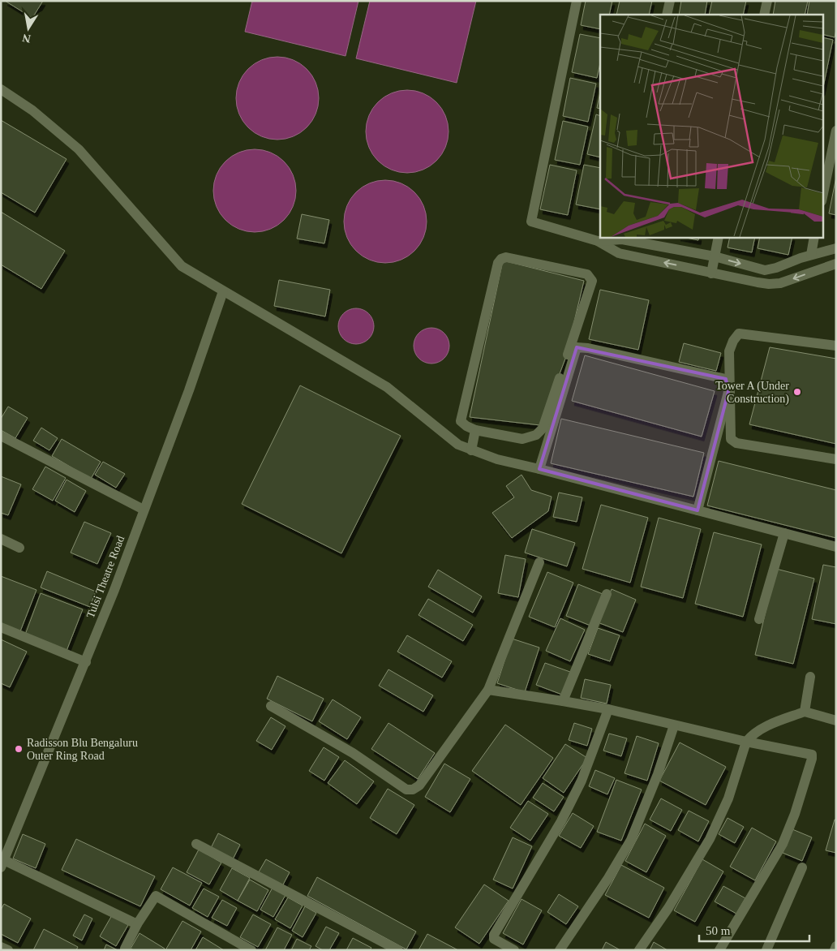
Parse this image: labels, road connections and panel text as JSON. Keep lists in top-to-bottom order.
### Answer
{
  "streets": {
    "street": ["Tulsi Theatre Road"]
  },
  "places": ["Tower A (Under Construction)", "Radisson Blu Bengaluru Outer Ring Road"],
  "scale_bar": "50 m",
  "north": "bottom"
}
